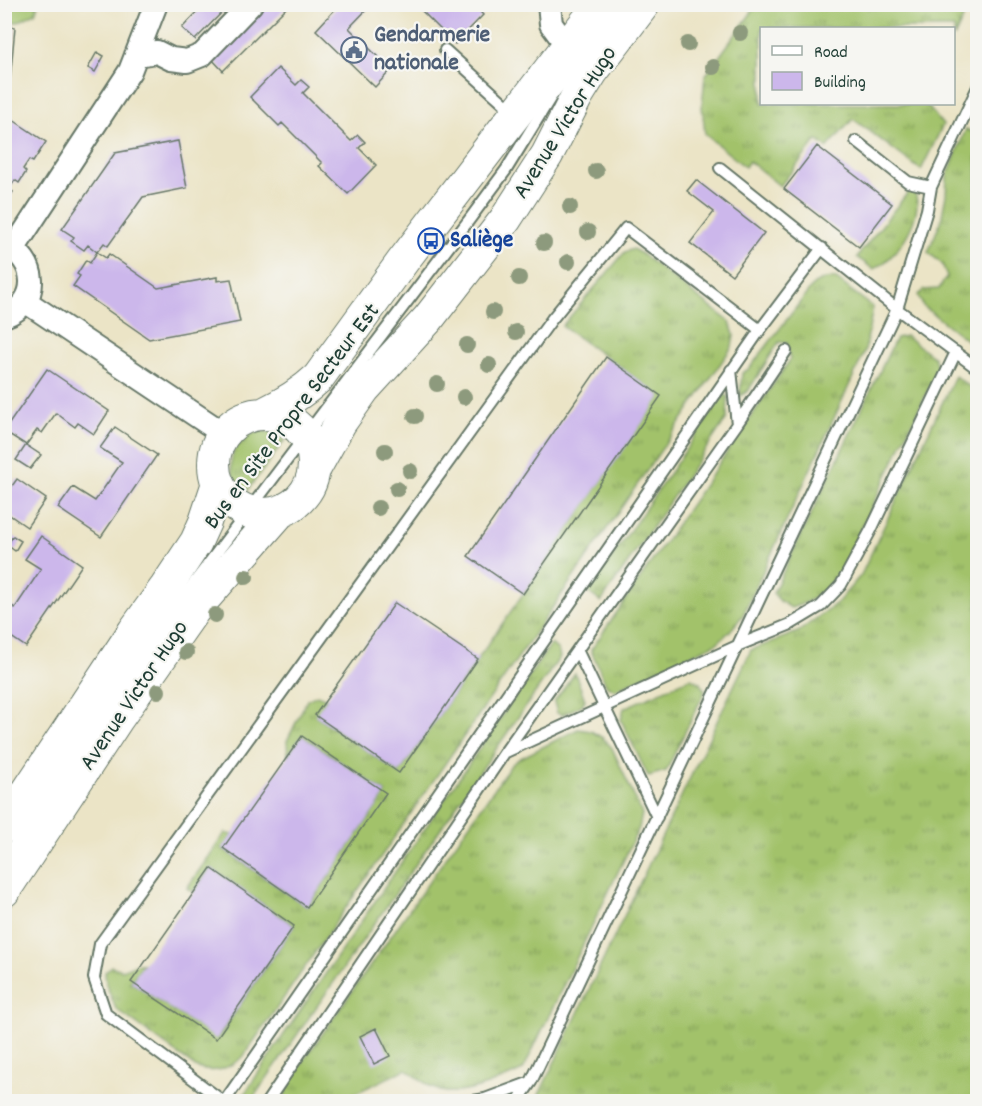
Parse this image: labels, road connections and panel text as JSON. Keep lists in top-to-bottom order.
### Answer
{
  "streets": {
    "street": ["Avenue Victor Hugo"],
    "lane": ["Bus en Site Propre Secteur Est"]
  },
  "places": {
    "public building": ["Gendarmerie nationale"],
    "bus stop": ["Saliège"]
  },
  "legend": ["Road", "Building"]
}
